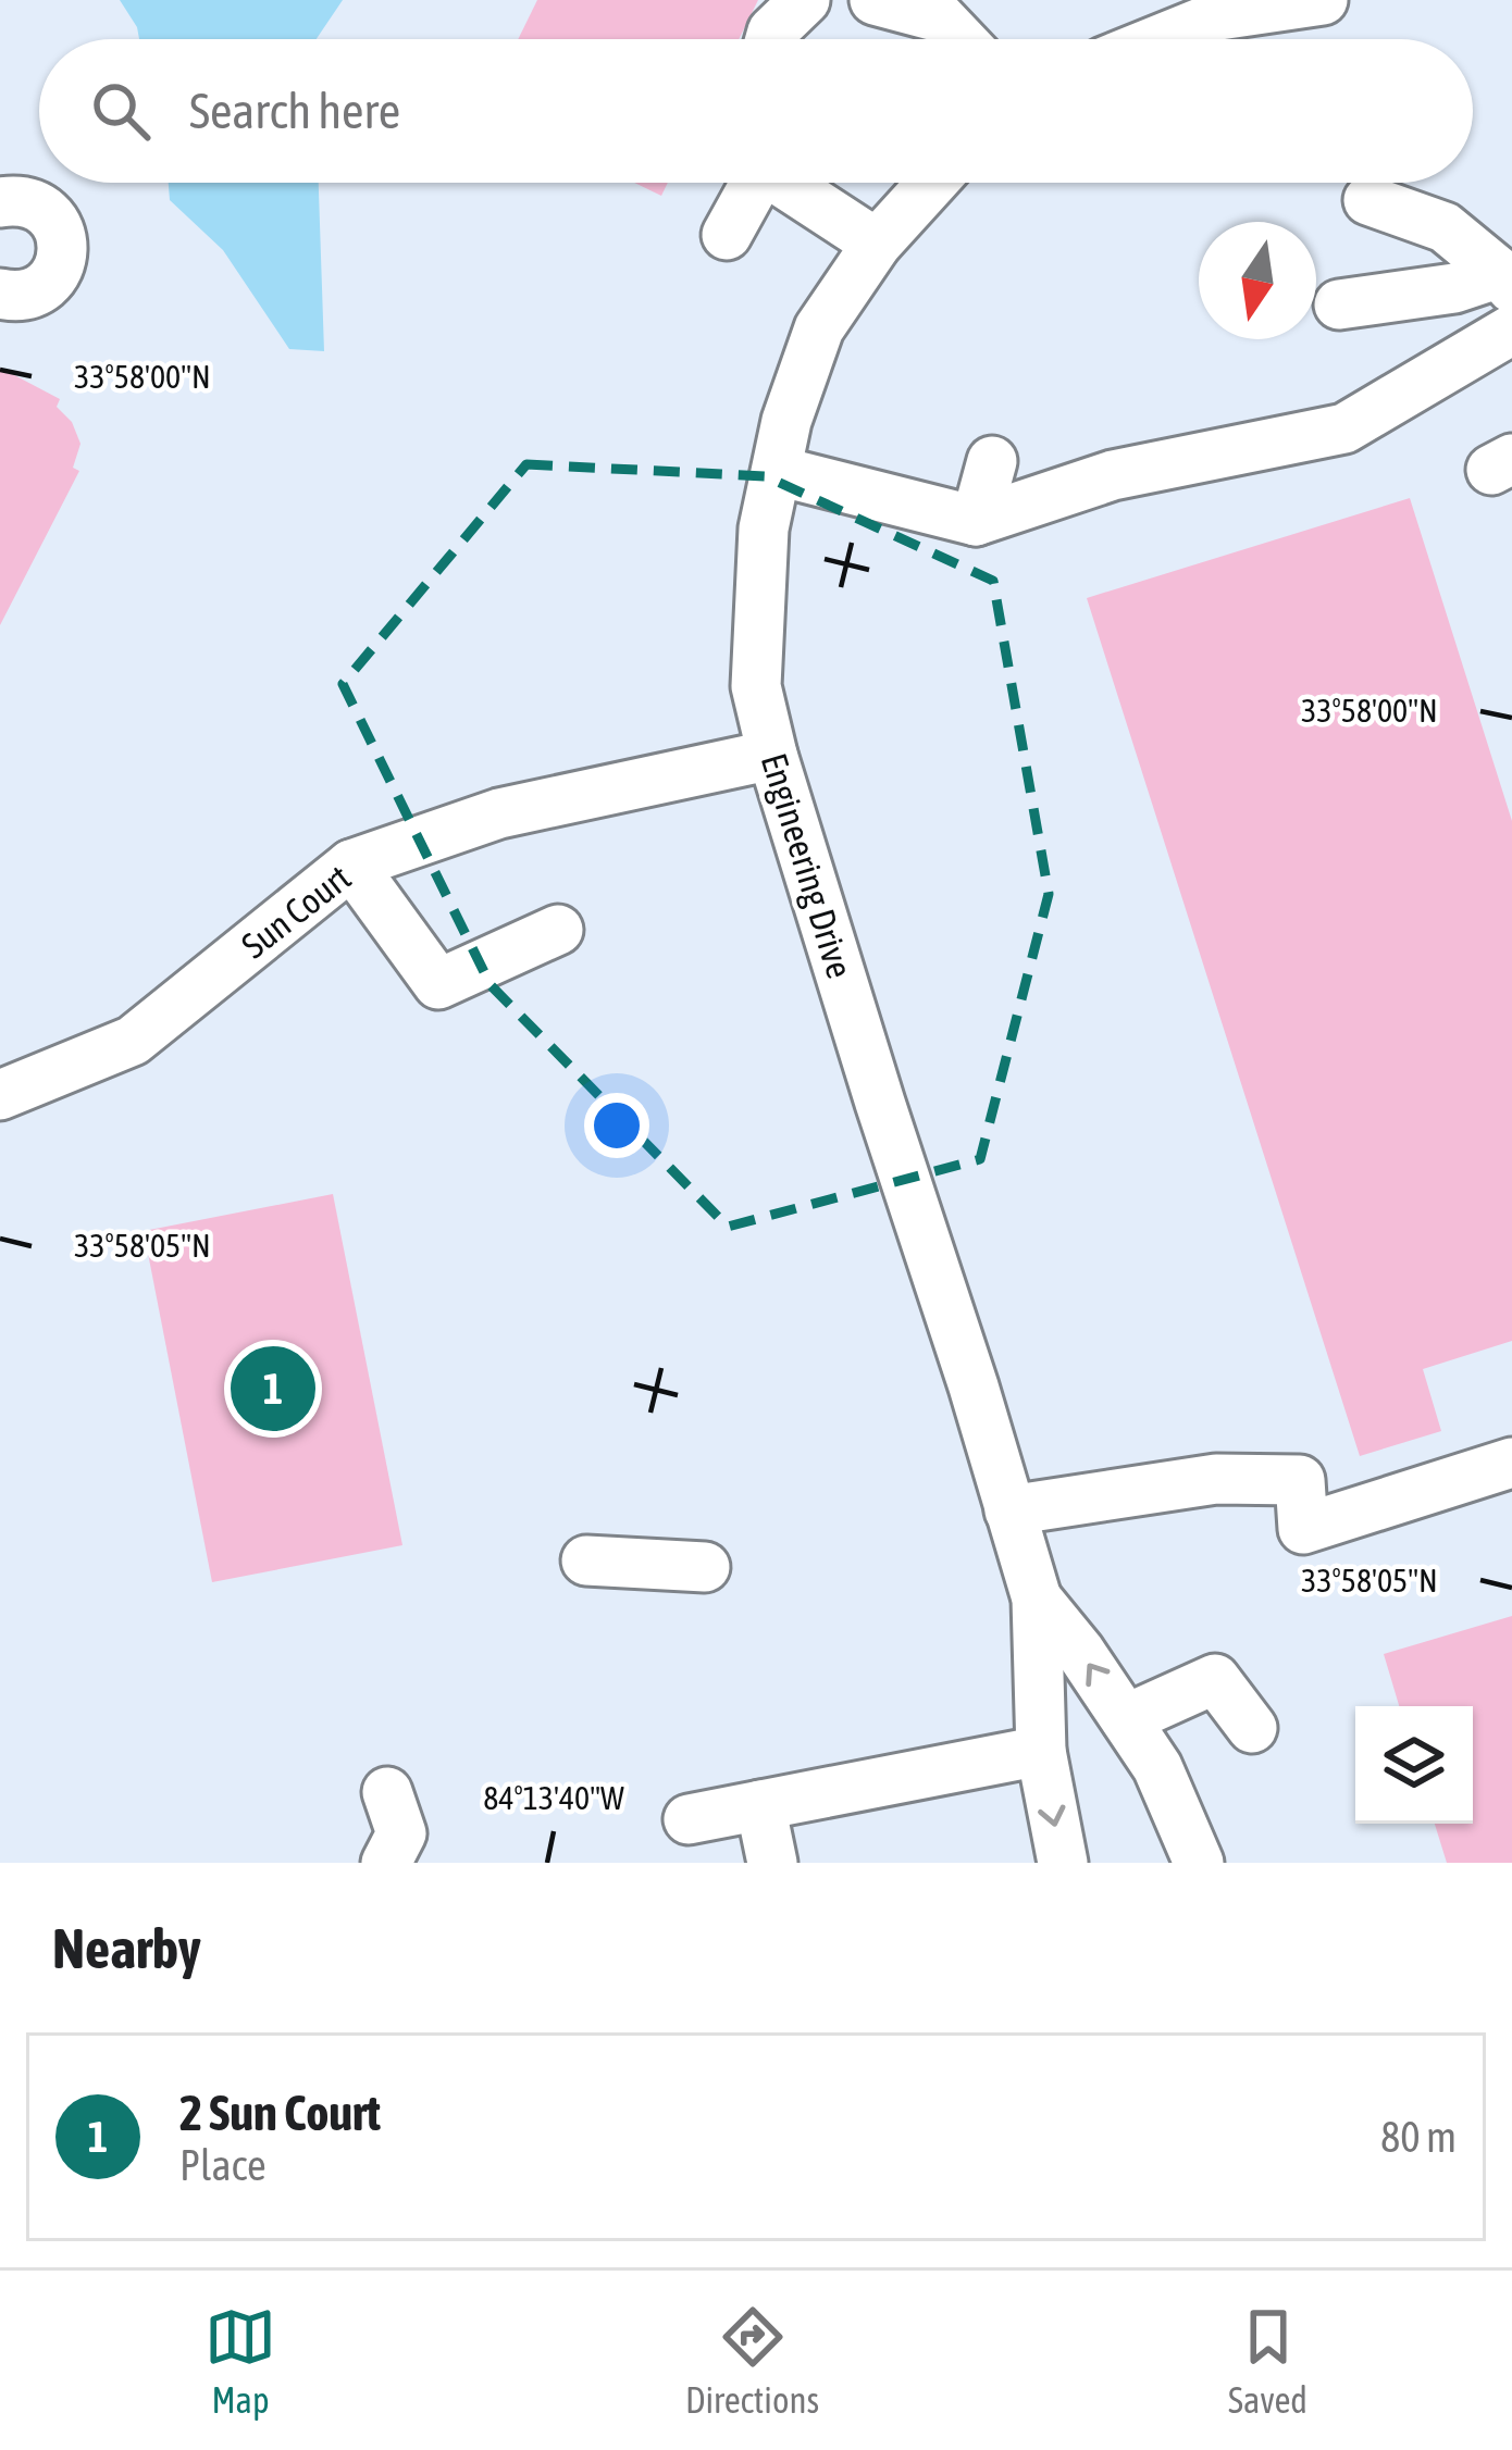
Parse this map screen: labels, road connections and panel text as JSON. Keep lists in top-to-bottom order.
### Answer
{
  "streets": {
    "street": ["Engineering Drive", "Sun Court"]
  },
  "crossings": [
    ["Engineering Drive", "Sun Court"]
  ],
  "north": "bottom",
  "page": {
    "search": "Search here",
    "pins": "1",
    "heading": "Nearby",
    "list": [
      {
        "mark": "1",
        "name": "2 Sun Court",
        "note": "Place",
        "value": "80 m"
      }
    ],
    "nav": ["Map", "Directions", "Saved"]
  },
  "coordinates": ["33°58'00\"N", "33°58'05\"N", "84°13'40\"W"]
}
